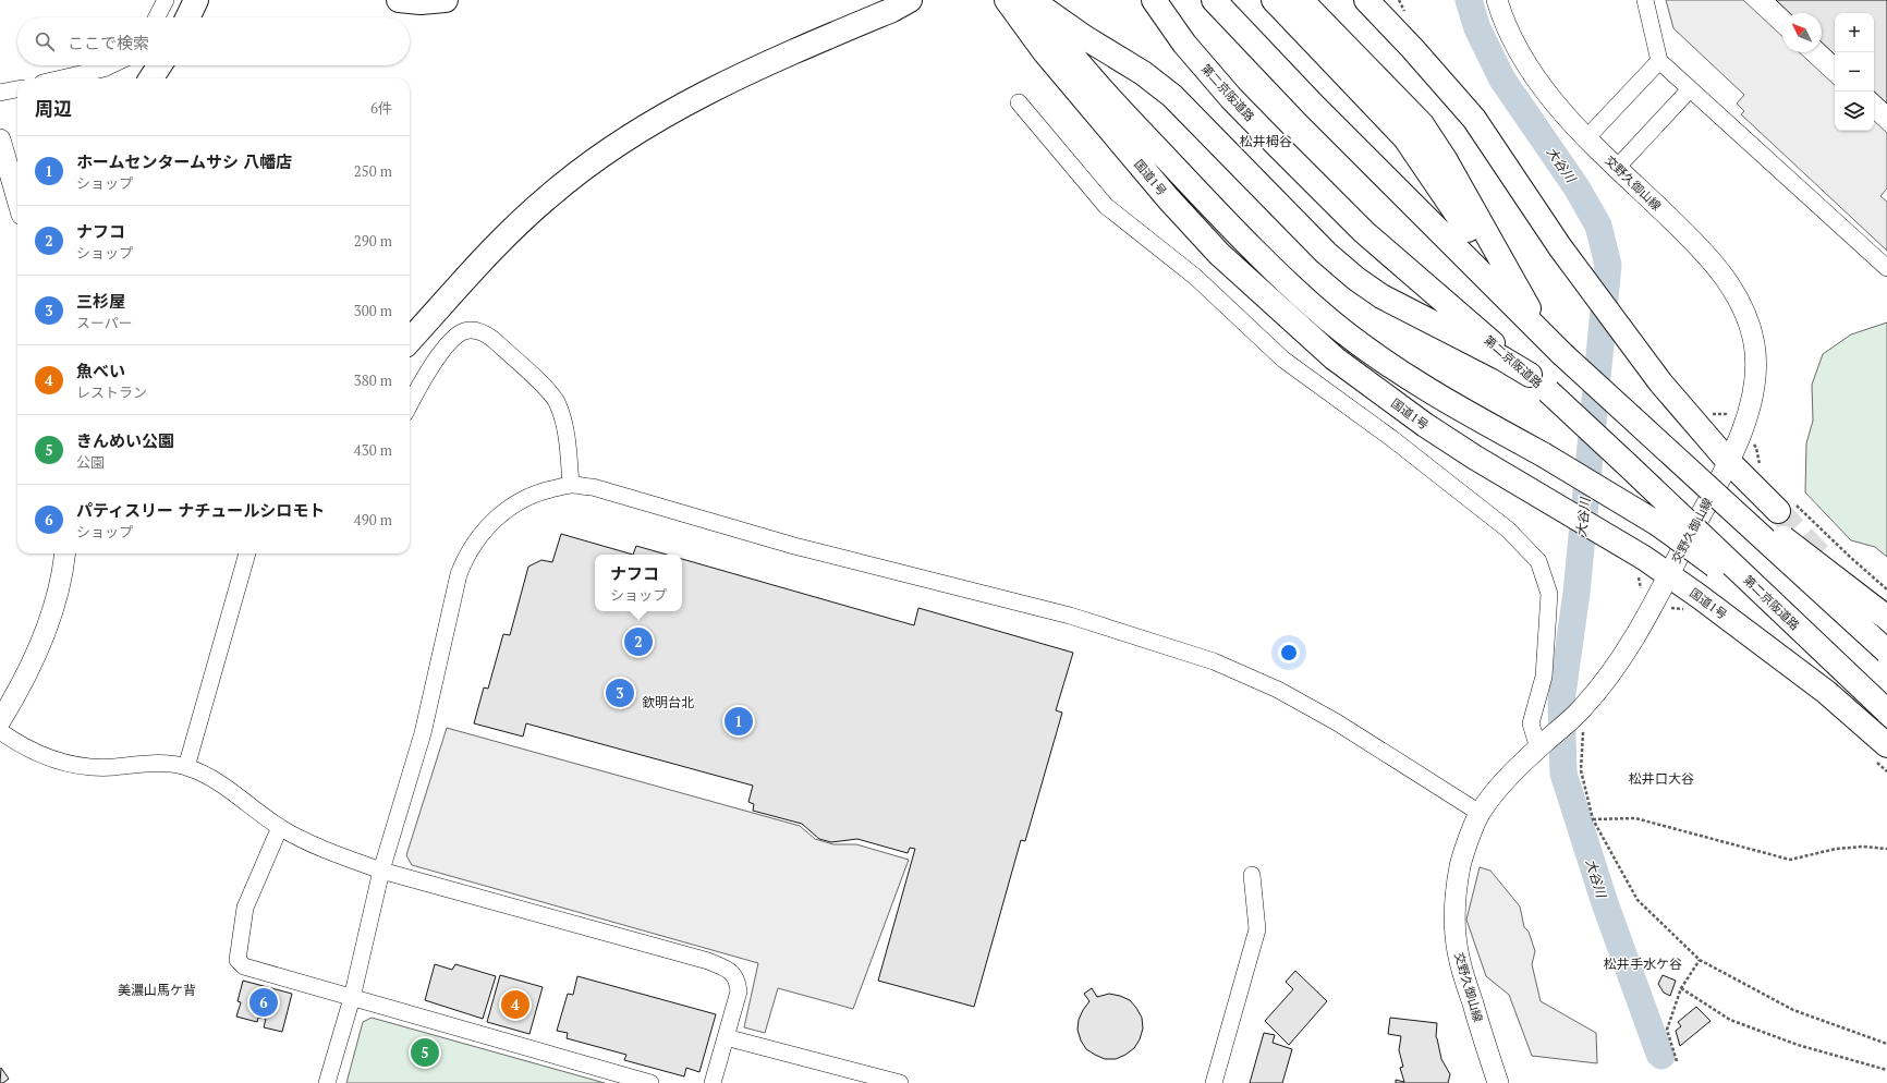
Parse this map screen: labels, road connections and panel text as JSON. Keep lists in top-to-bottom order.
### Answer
{
  "streets": {
    "highway": ["第二京阪道路", "国道1号"],
    "main road": ["交野久御山線"]
  },
  "crossings": [
    ["国道1号", "交野久御山線"]
  ],
  "districts": [
    "松井栂谷",
    "欽明台北",
    "松井口大谷",
    "松井手水ケ谷",
    "美濃山馬ケ背"
  ],
  "water": ["大谷川"],
  "north": "top left",
  "page": {
    "map_buttons": ["+", "−"],
    "search": "ここで検索",
    "heading": ["周辺", "6件"],
    "list": [
      {
        "mark": "1",
        "name": "ホームセンタームサシ 八幡店",
        "note": "ショップ",
        "value": "250 m"
      },
      {
        "mark": "2",
        "name": "ナフコ",
        "note": "ショップ",
        "value": "290 m"
      },
      {
        "mark": "3",
        "name": "三杉屋",
        "note": "スーパー",
        "value": "300 m"
      },
      {
        "mark": "4",
        "name": "魚べい",
        "note": "レストラン",
        "value": "380 m"
      },
      {
        "mark": "5",
        "name": "きんめい公園",
        "note": "公園",
        "value": "430 m"
      },
      {
        "mark": "6",
        "name": "パティスリー ナチュールシロモト",
        "note": "ショップ",
        "value": "490 m"
      }
    ],
    "popup": ["ナフコ", "ショップ"],
    "pins": [
      "2",
      "3",
      "1",
      "6",
      "4",
      "5"
    ]
  }
}
